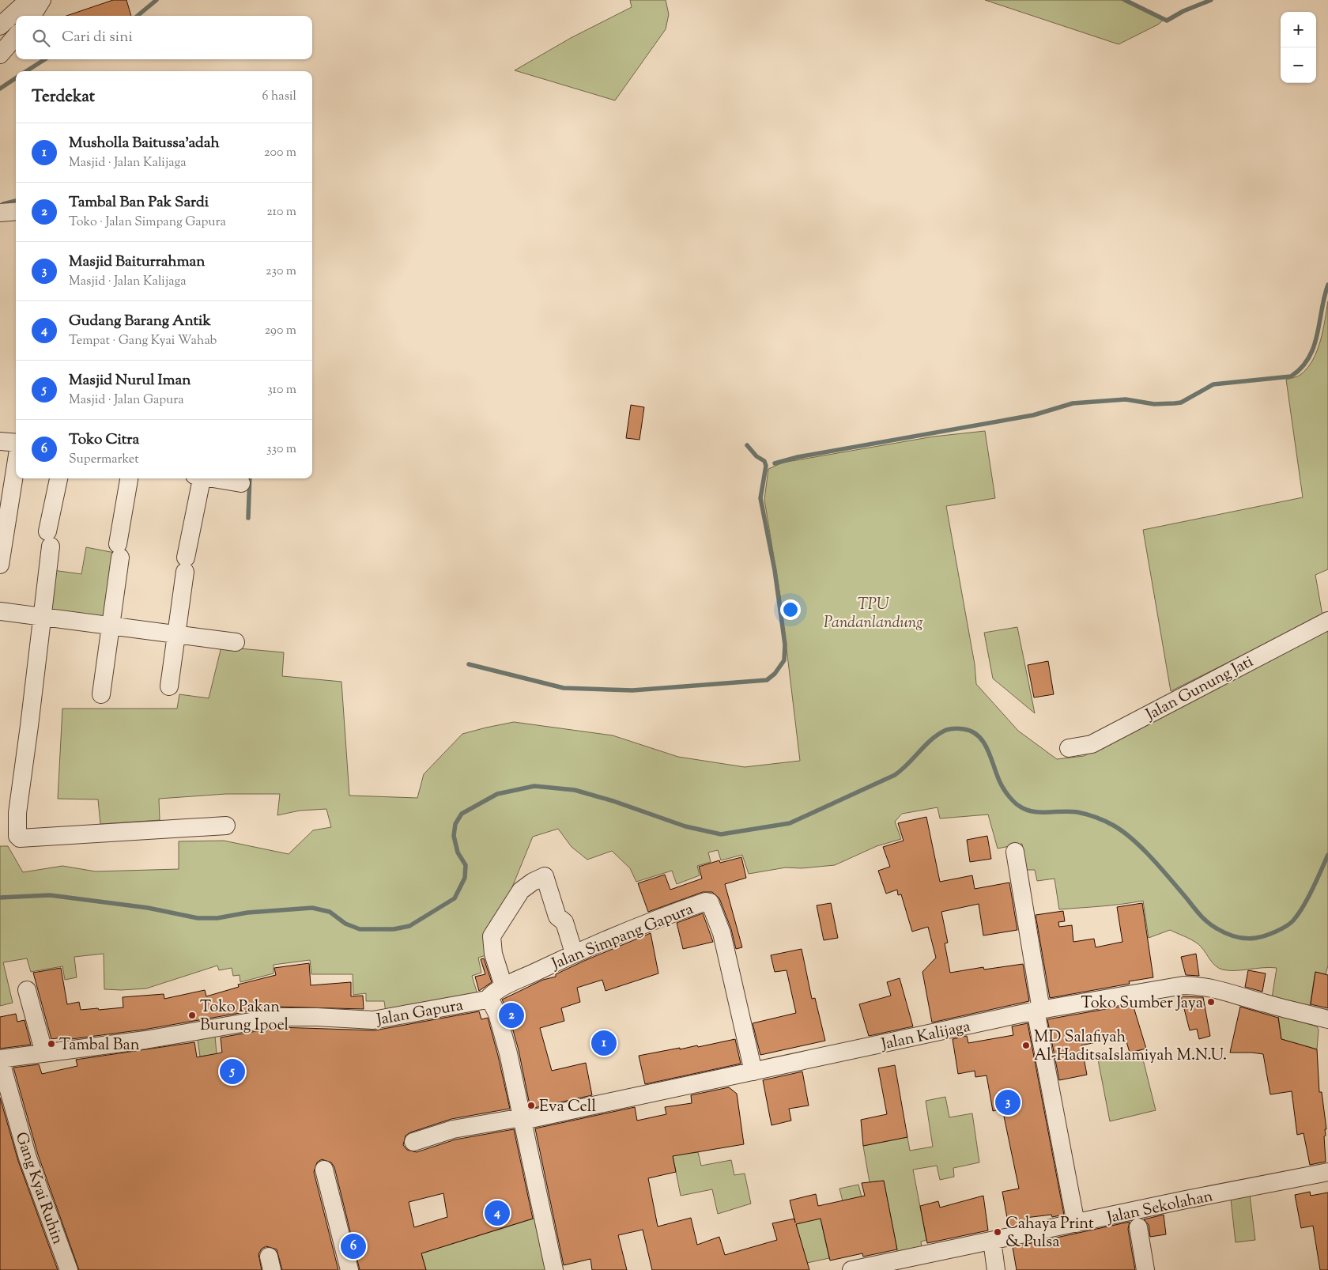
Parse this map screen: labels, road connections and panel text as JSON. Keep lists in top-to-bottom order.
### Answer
{
  "streets": {
    "street": [
      "Jalan Gunung Jati",
      "Jalan Simpang Gapura",
      "Jalan Gapura",
      "Jalan Kalijaga",
      "Gang Kyai Ruhin",
      "Jalan Sekolahan"
    ]
  },
  "crossings": [
    ["Jalan Simpang Gapura", "Jalan Gapura"],
    ["Jalan Simpang Gapura", "Jalan Kalijaga"],
    ["Jalan Gapura", "Gang Kyai Ruhin"]
  ],
  "parks": ["TPU Pandanlandung"],
  "places": [
    "Toko Sumber Jaya",
    "Toko Pakan Burung Ipoel",
    "Tambal Ban",
    "MD Salafiyah Al-HaditsaIslamiyah M.N.U.",
    "Eva Cell",
    "Cahaya Print & Pulsa"
  ],
  "page": {
    "map_buttons": ["+", "−"],
    "search": "Cari di sini",
    "heading": ["Terdekat", "6 hasil"],
    "list": [
      {
        "mark": "1",
        "name": "Musholla Baitussa'adah",
        "note": "Masjid · Jalan Kalijaga",
        "value": "200 m"
      },
      {
        "mark": "2",
        "name": "Tambal Ban Pak Sardi",
        "note": "Toko · Jalan Simpang Gapura",
        "value": "210 m"
      },
      {
        "mark": "3",
        "name": "Masjid Baiturrahman",
        "note": "Masjid · Jalan Kalijaga",
        "value": "230 m"
      },
      {
        "mark": "4",
        "name": "Gudang Barang Antik",
        "note": "Tempat · Gang Kyai Wahab",
        "value": "290 m"
      },
      {
        "mark": "5",
        "name": "Masjid Nurul Iman",
        "note": "Masjid · Jalan Gapura",
        "value": "310 m"
      },
      {
        "mark": "6",
        "name": "Toko Citra",
        "note": "Supermarket",
        "value": "330 m"
      }
    ],
    "pins": [
      "2",
      "1",
      "5",
      "3",
      "4",
      "6"
    ]
  }
}
